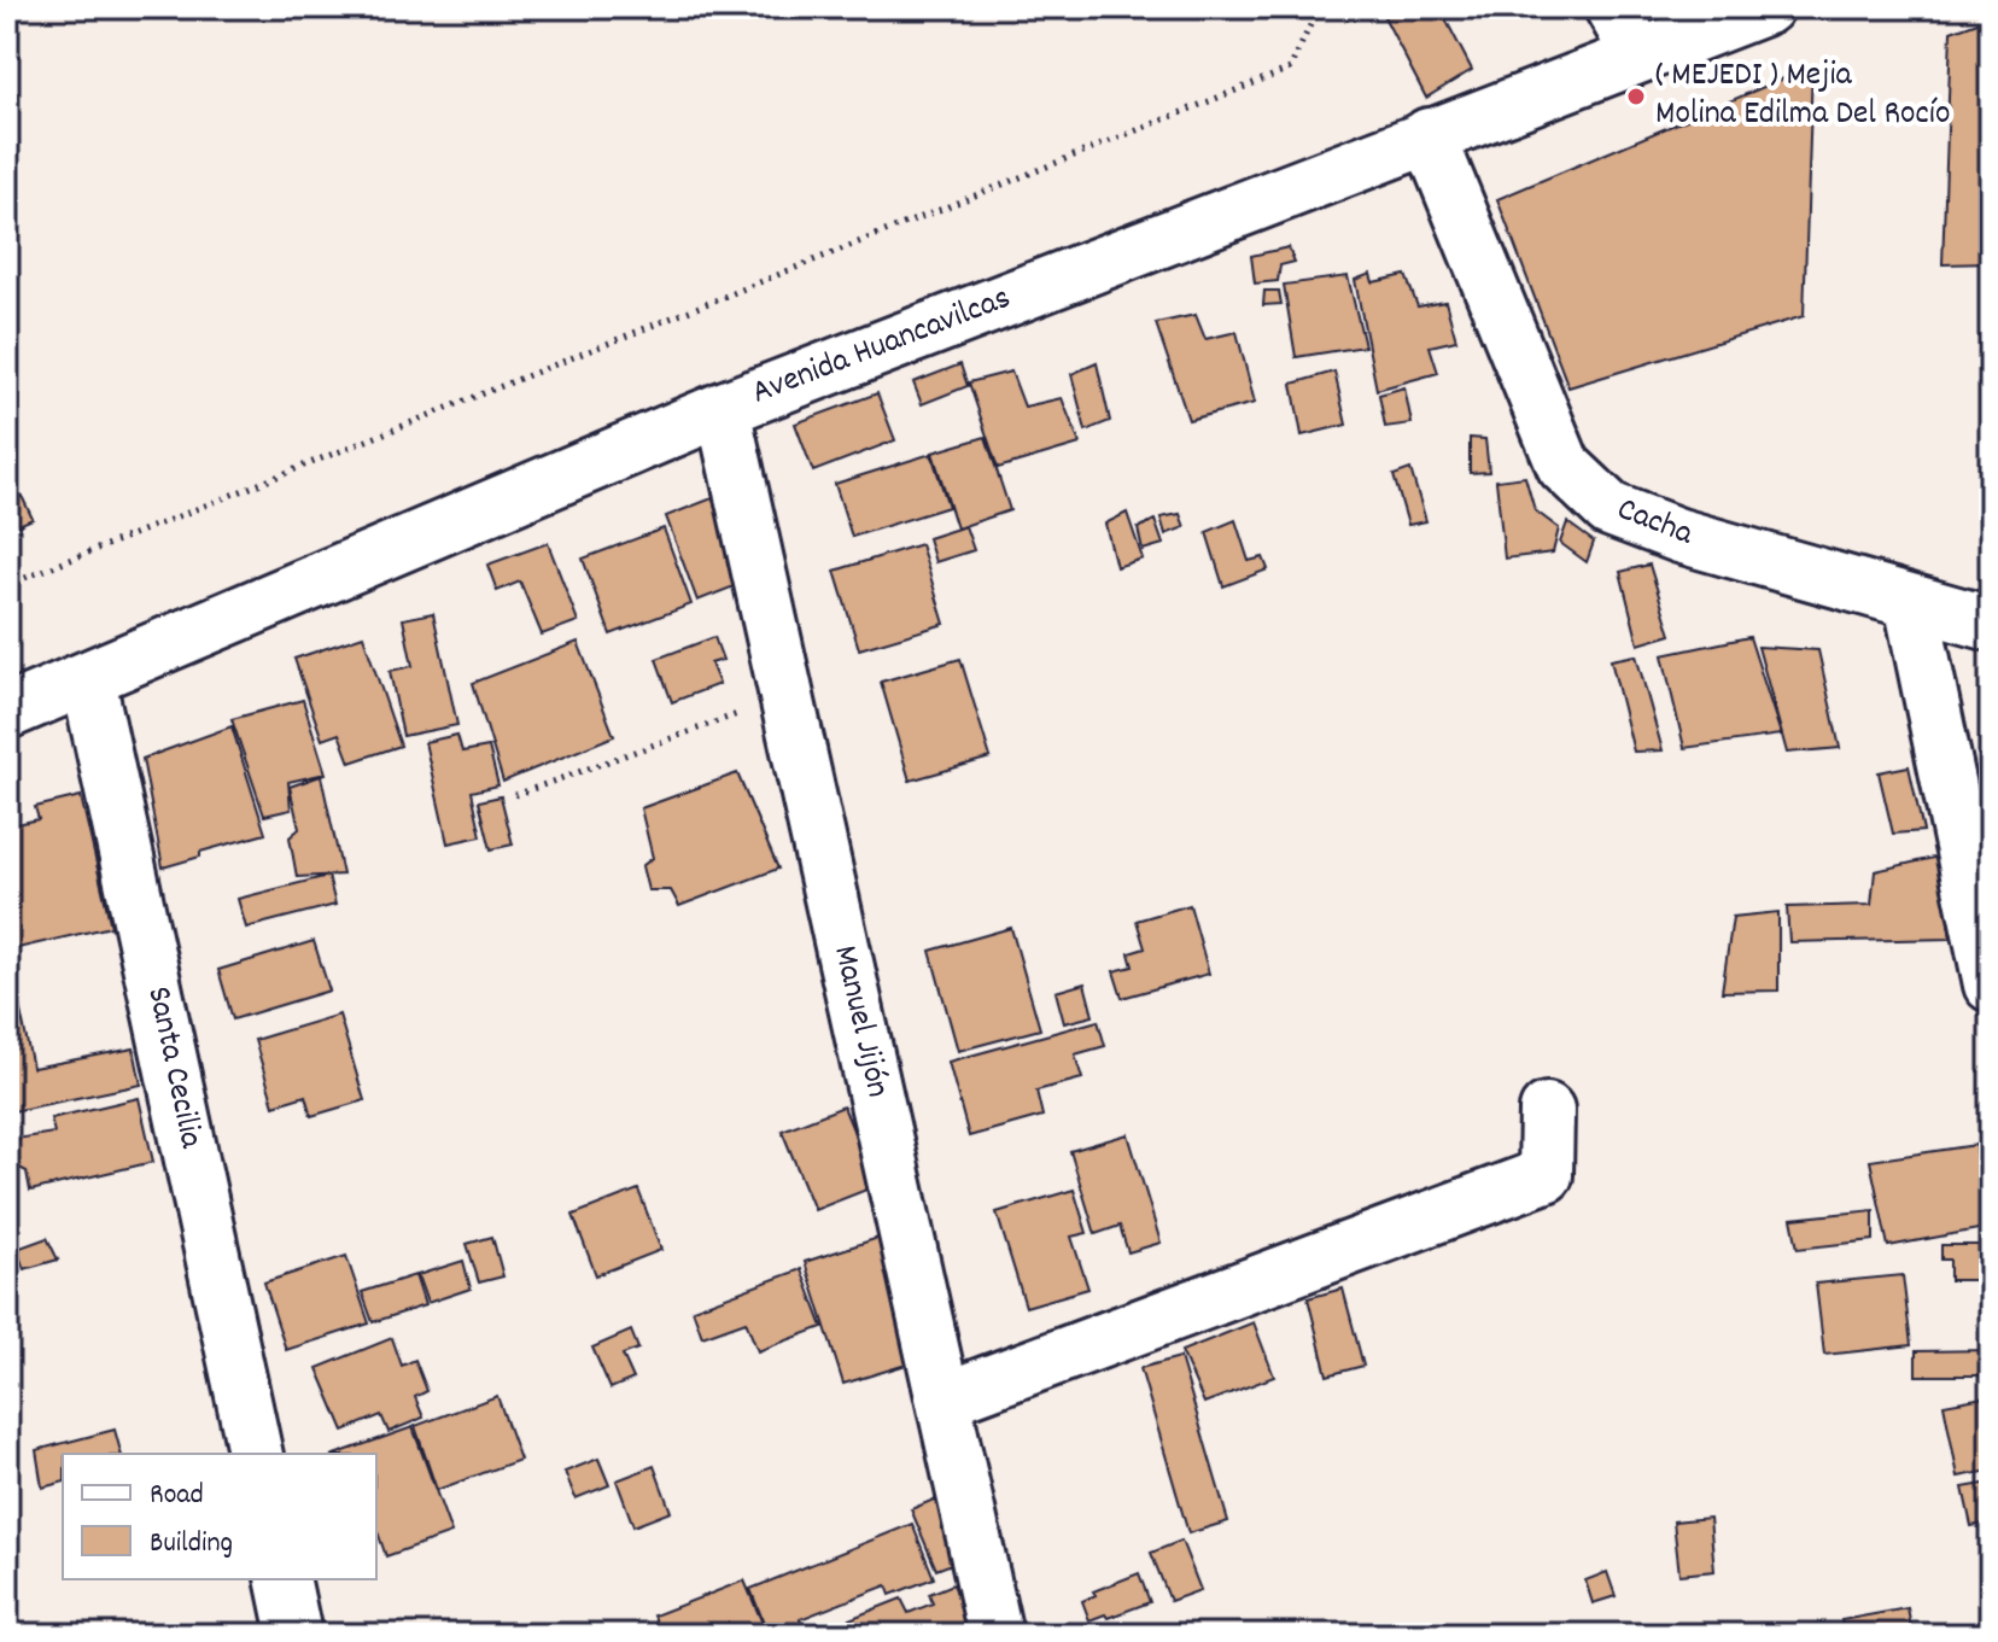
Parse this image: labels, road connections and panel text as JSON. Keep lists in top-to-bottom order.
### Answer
{
  "streets": {
    "street": [
      "Avenida Huancavilcas",
      "Cacha",
      "Manuel Jijón",
      "Santa Cecilia"
    ]
  },
  "crossings": [
    ["Avenida Huancavilcas", "Cacha"],
    ["Avenida Huancavilcas", "Manuel Jijón"],
    ["Avenida Huancavilcas", "Santa Cecilia"]
  ],
  "places": ["( MEJEDI ) Mejia Molina Edilma Del Rocío"],
  "legend": ["Road", "Building"]
}
